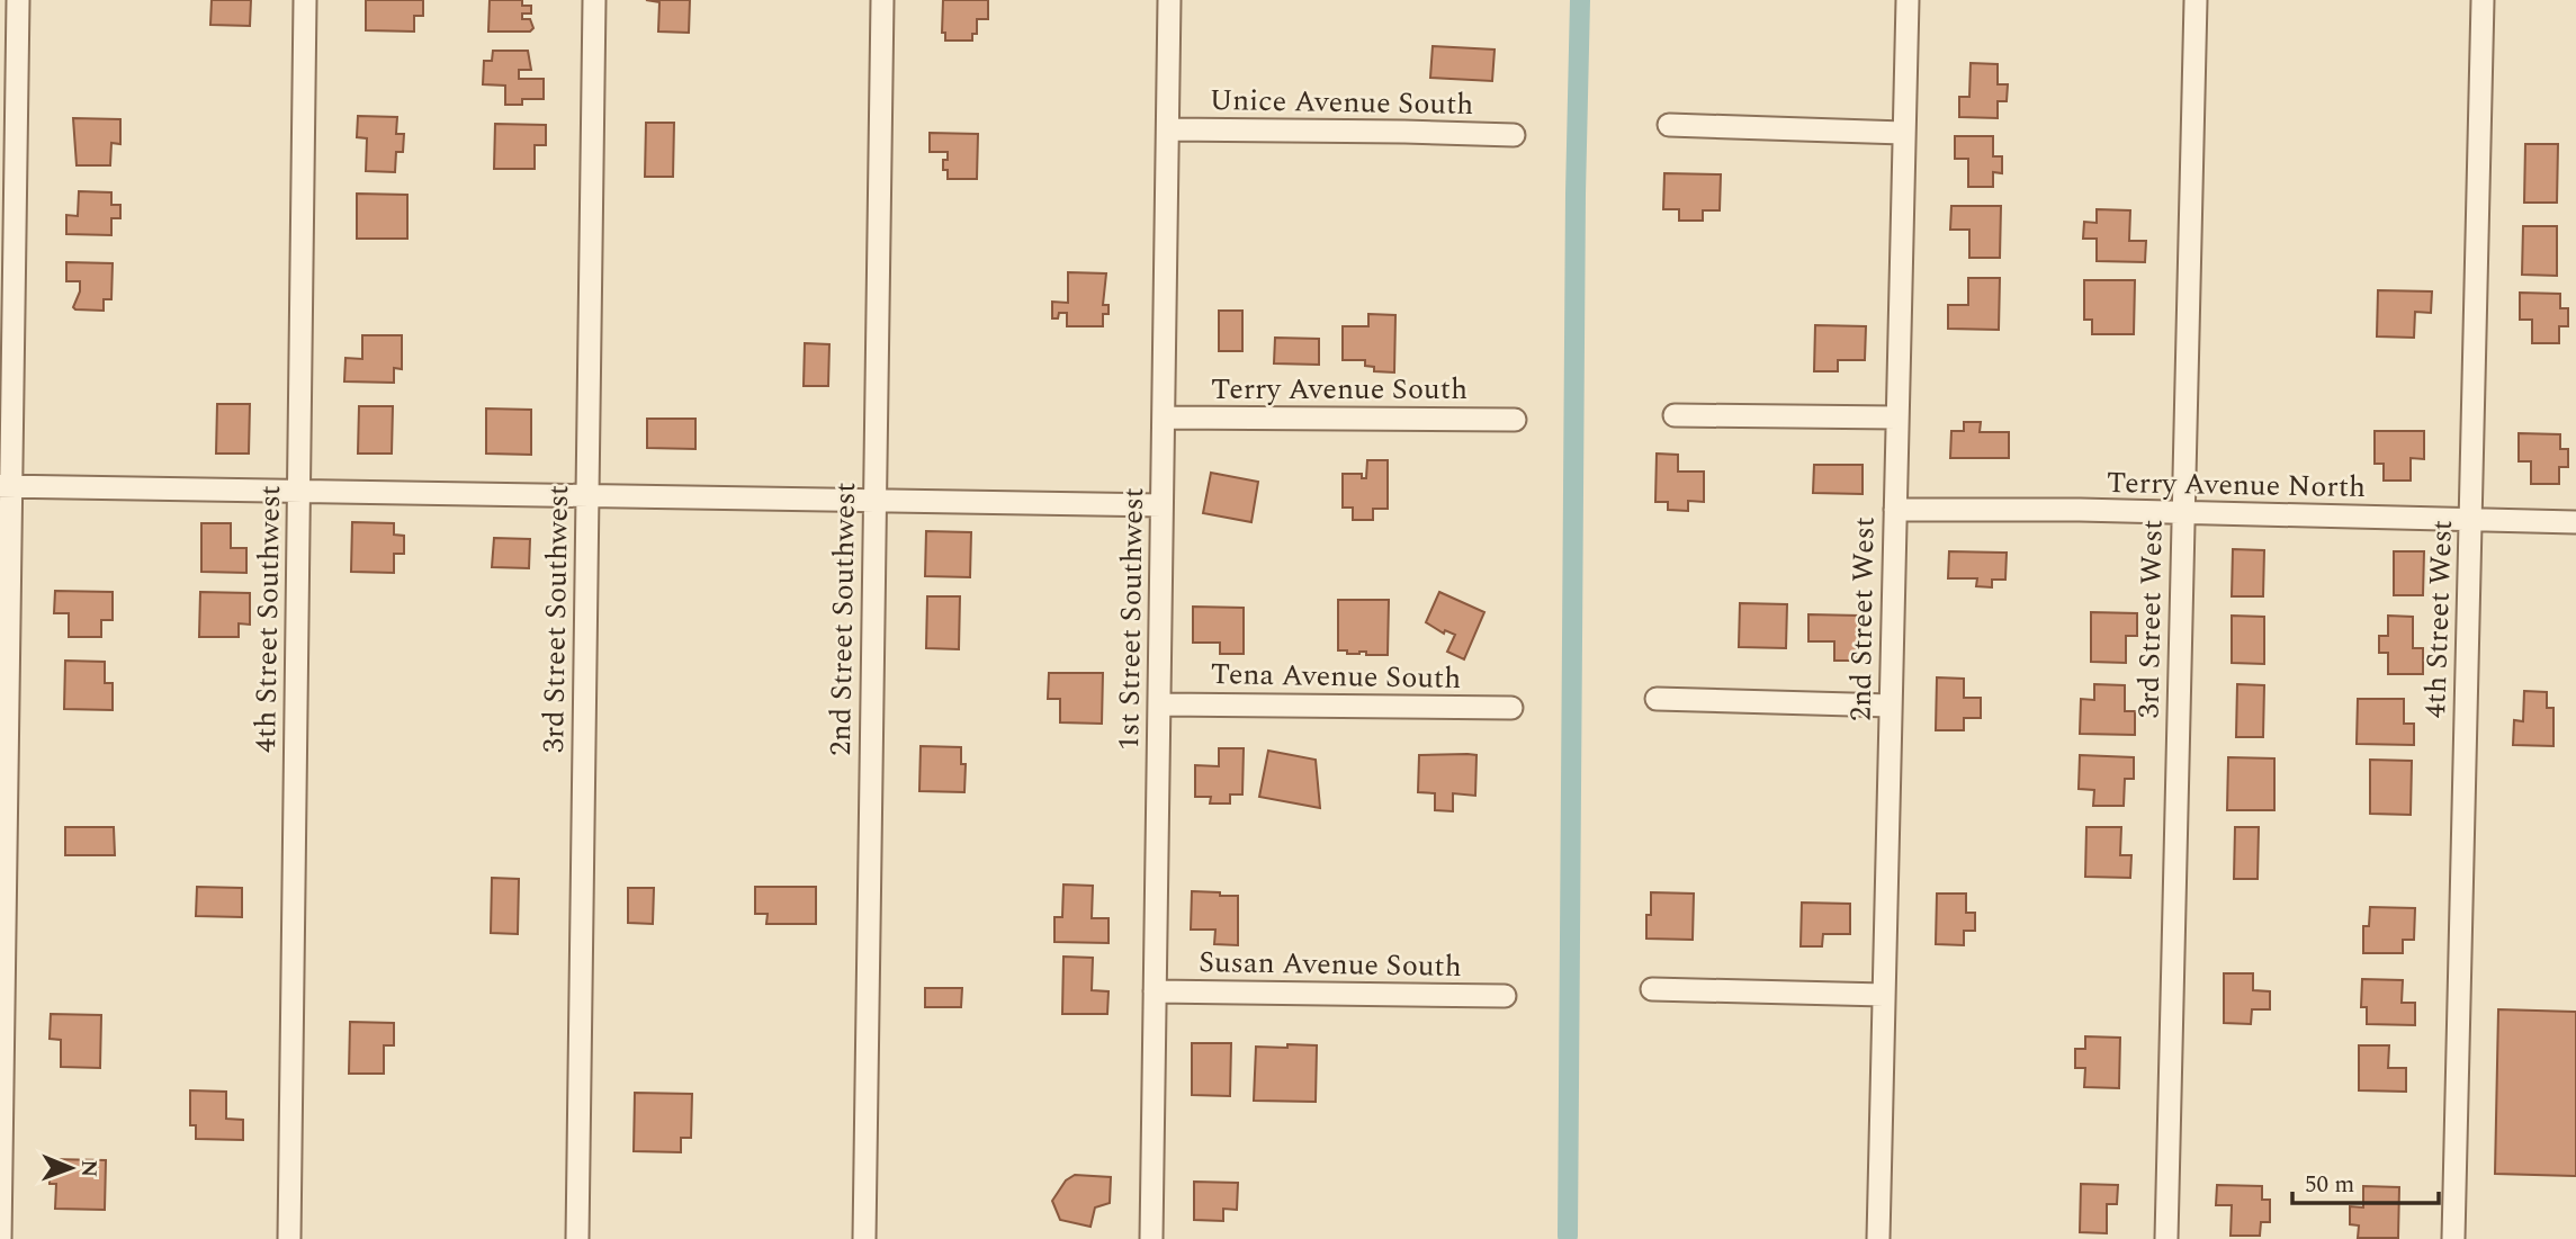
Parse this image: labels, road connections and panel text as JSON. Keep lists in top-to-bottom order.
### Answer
{
  "streets": {
    "street": [
      "Unice Avenue South",
      "Terry Avenue South",
      "Terry Avenue North",
      "4th Street Southwest",
      "3rd Street Southwest",
      "2nd Street Southwest",
      "1st Street Southwest",
      "2nd Street West",
      "3rd Street West",
      "4th Street West",
      "Tena Avenue South",
      "Susan Avenue South"
    ]
  },
  "crossings": [
    ["Unice Avenue South", "1st Street Southwest"],
    ["Terry Avenue South", "1st Street Southwest"],
    ["Terry Avenue North", "2nd Street West"],
    ["Terry Avenue North", "3rd Street West"],
    ["Terry Avenue North", "4th Street West"],
    ["1st Street Southwest", "Tena Avenue South"],
    ["1st Street Southwest", "Susan Avenue South"]
  ],
  "scale_bar": "50 m",
  "north": "right"
}
